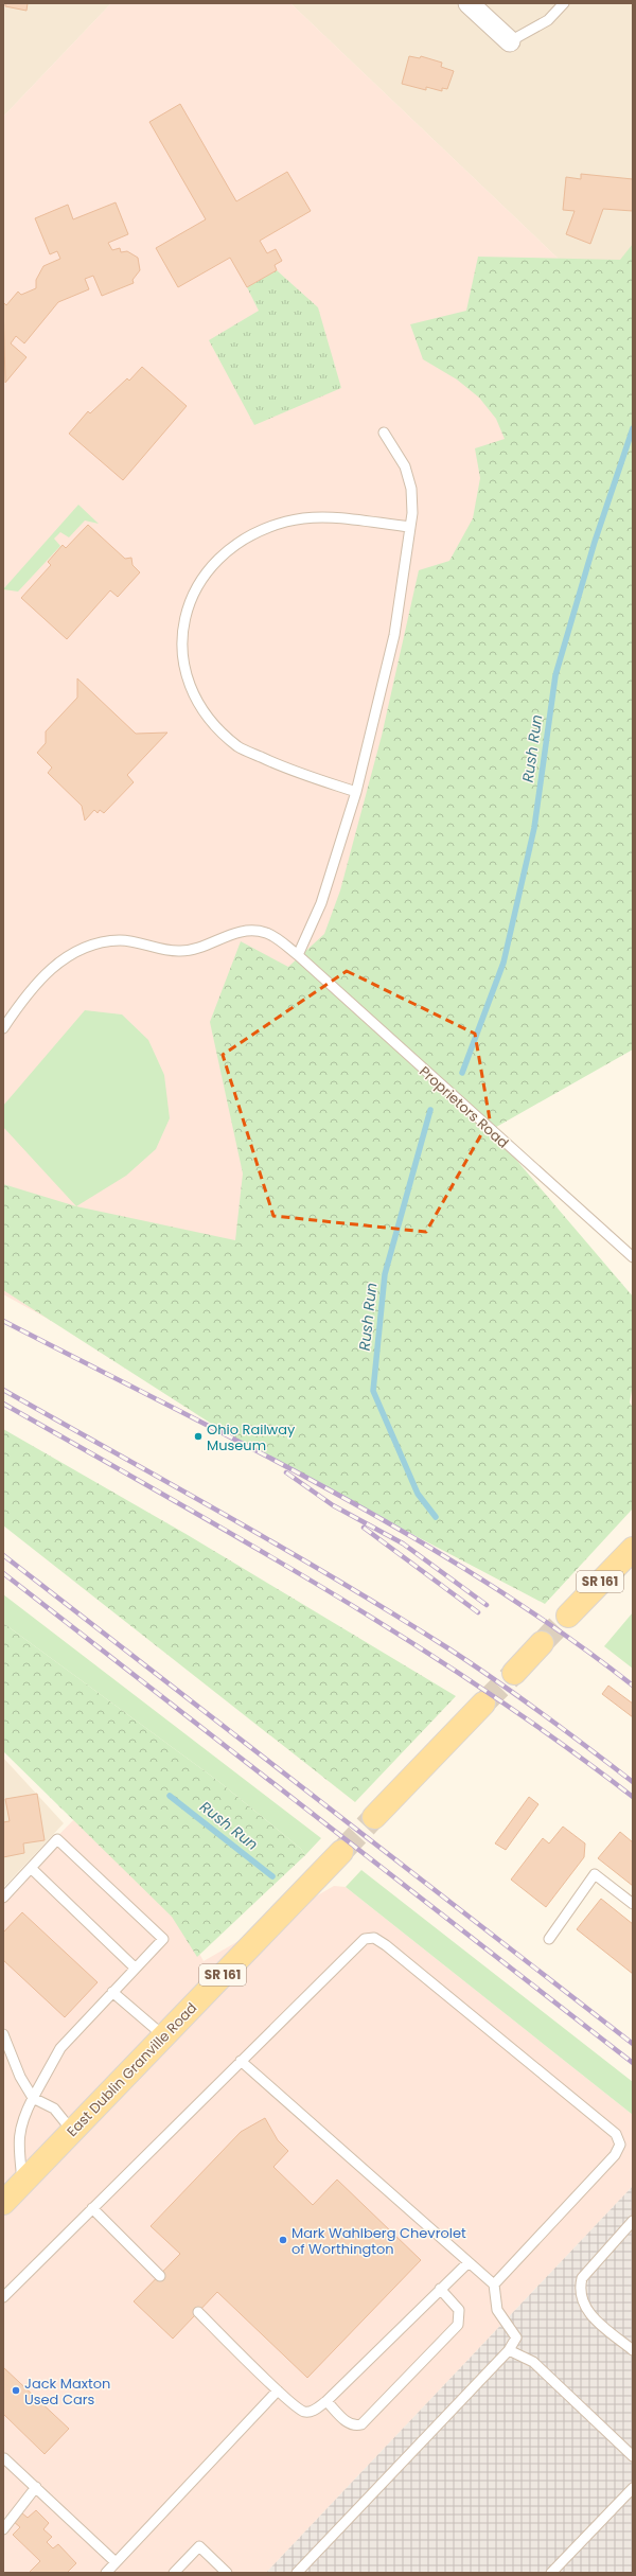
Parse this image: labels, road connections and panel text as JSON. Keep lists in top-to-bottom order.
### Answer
{
  "streets": {
    "main road": ["SR 161", "East Dublin Granville Road"],
    "lane": ["Proprietors Road"]
  },
  "water": ["Rush Run"],
  "places": ["Ohio Railway Museum", "Mark Wahlberg Chevrolet of Worthington", "Jack Maxton Used Cars"]
}
